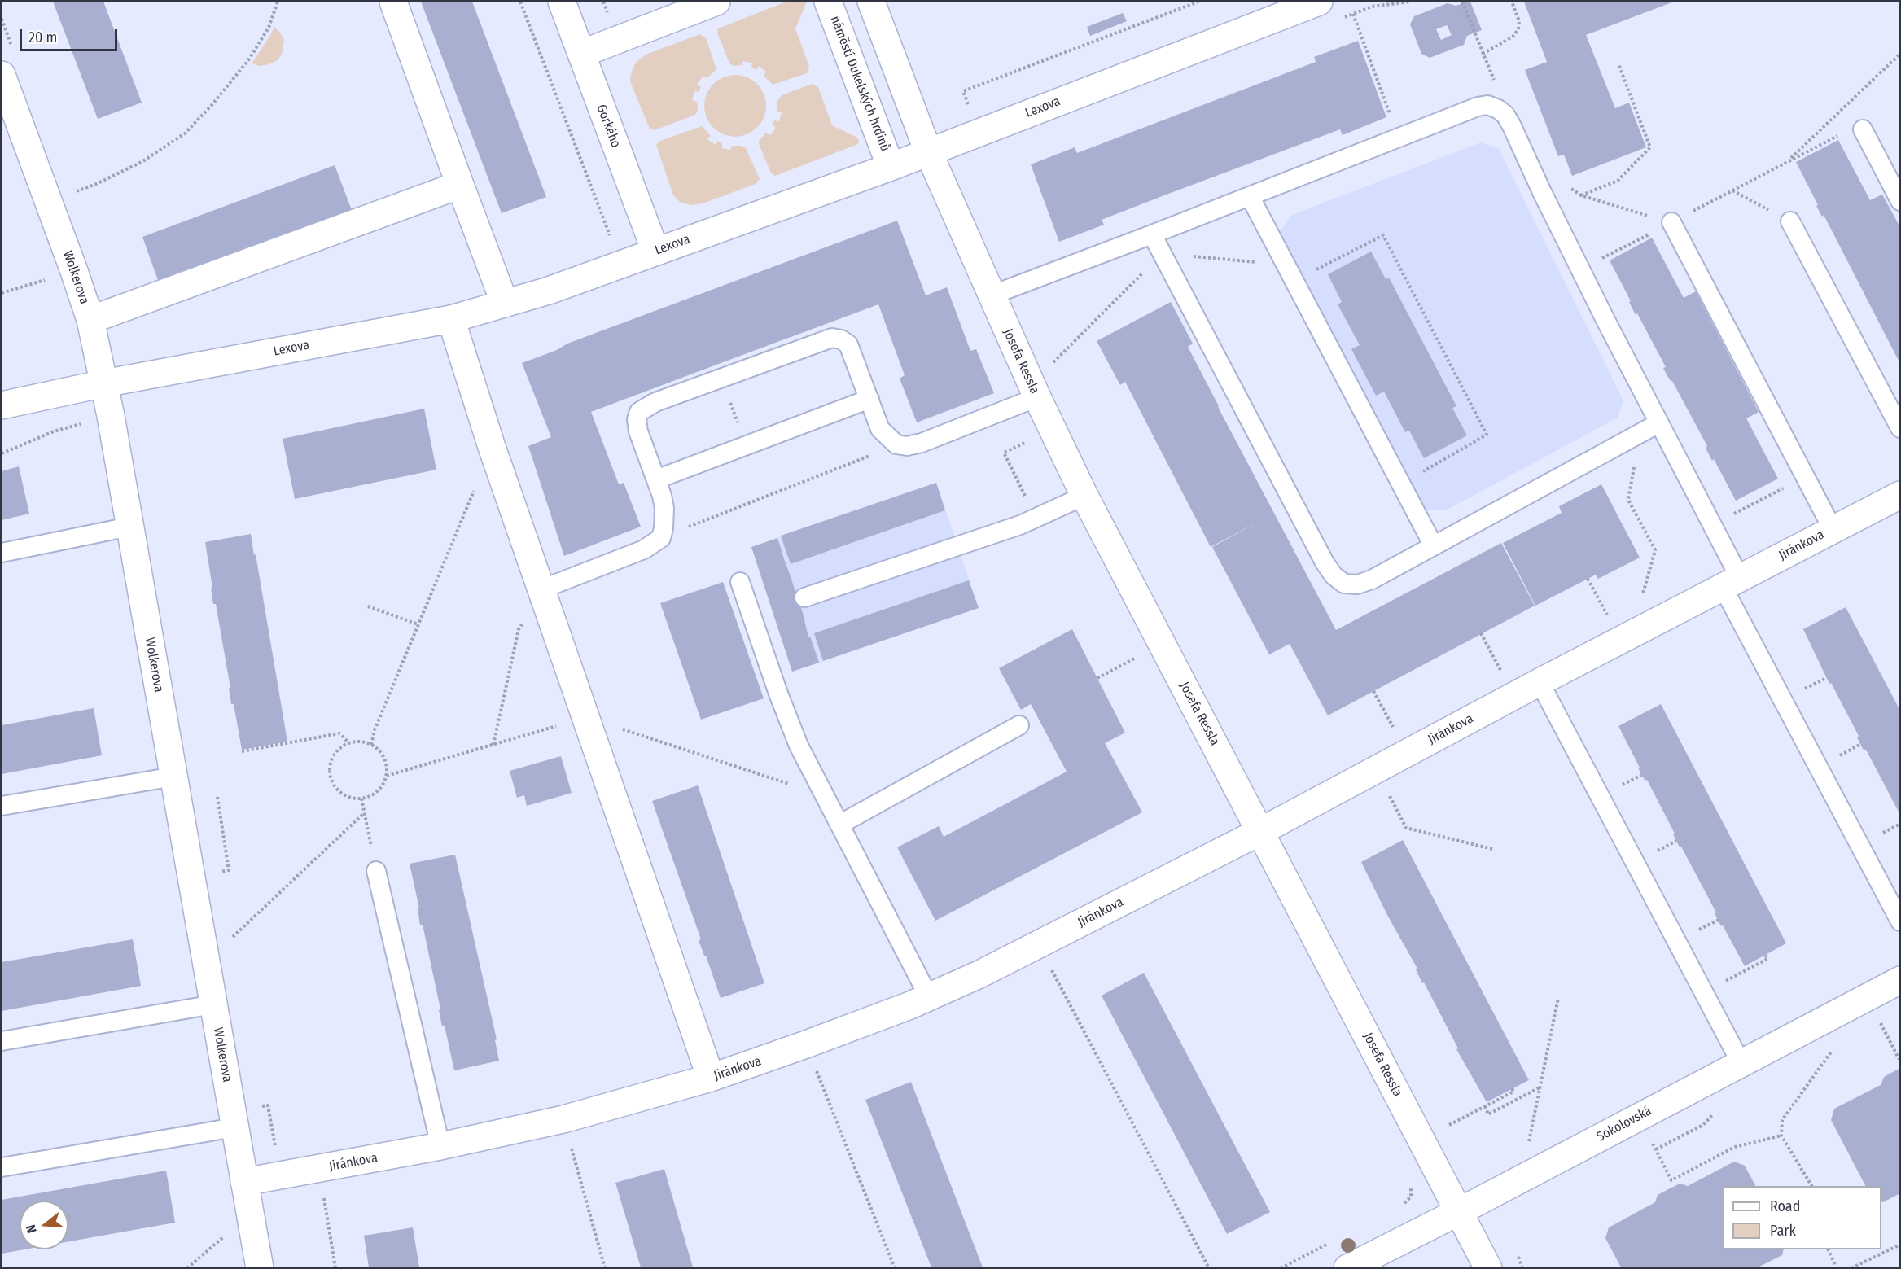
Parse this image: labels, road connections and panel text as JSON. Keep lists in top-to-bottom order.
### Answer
{
  "streets": {
    "street": [
      "náměstí Dukelských hrdinů",
      "Lexova",
      "Gorkého",
      "Wolkerova",
      "Josefa Ressla",
      "Jiránkova",
      "Sokolovská"
    ]
  },
  "crossings": [
    ["náměstí Dukelských hrdinů", "Lexova"],
    ["Lexova", "Gorkého"],
    ["Lexova", "Wolkerova"],
    ["Lexova", "Josefa Ressla"],
    ["Wolkerova", "Jiránkova"],
    ["Josefa Ressla", "Jiránkova"],
    ["Josefa Ressla", "Sokolovská"]
  ],
  "legend": ["Road", "Park"],
  "scale_bar": "20 m",
  "north": "left"
}
